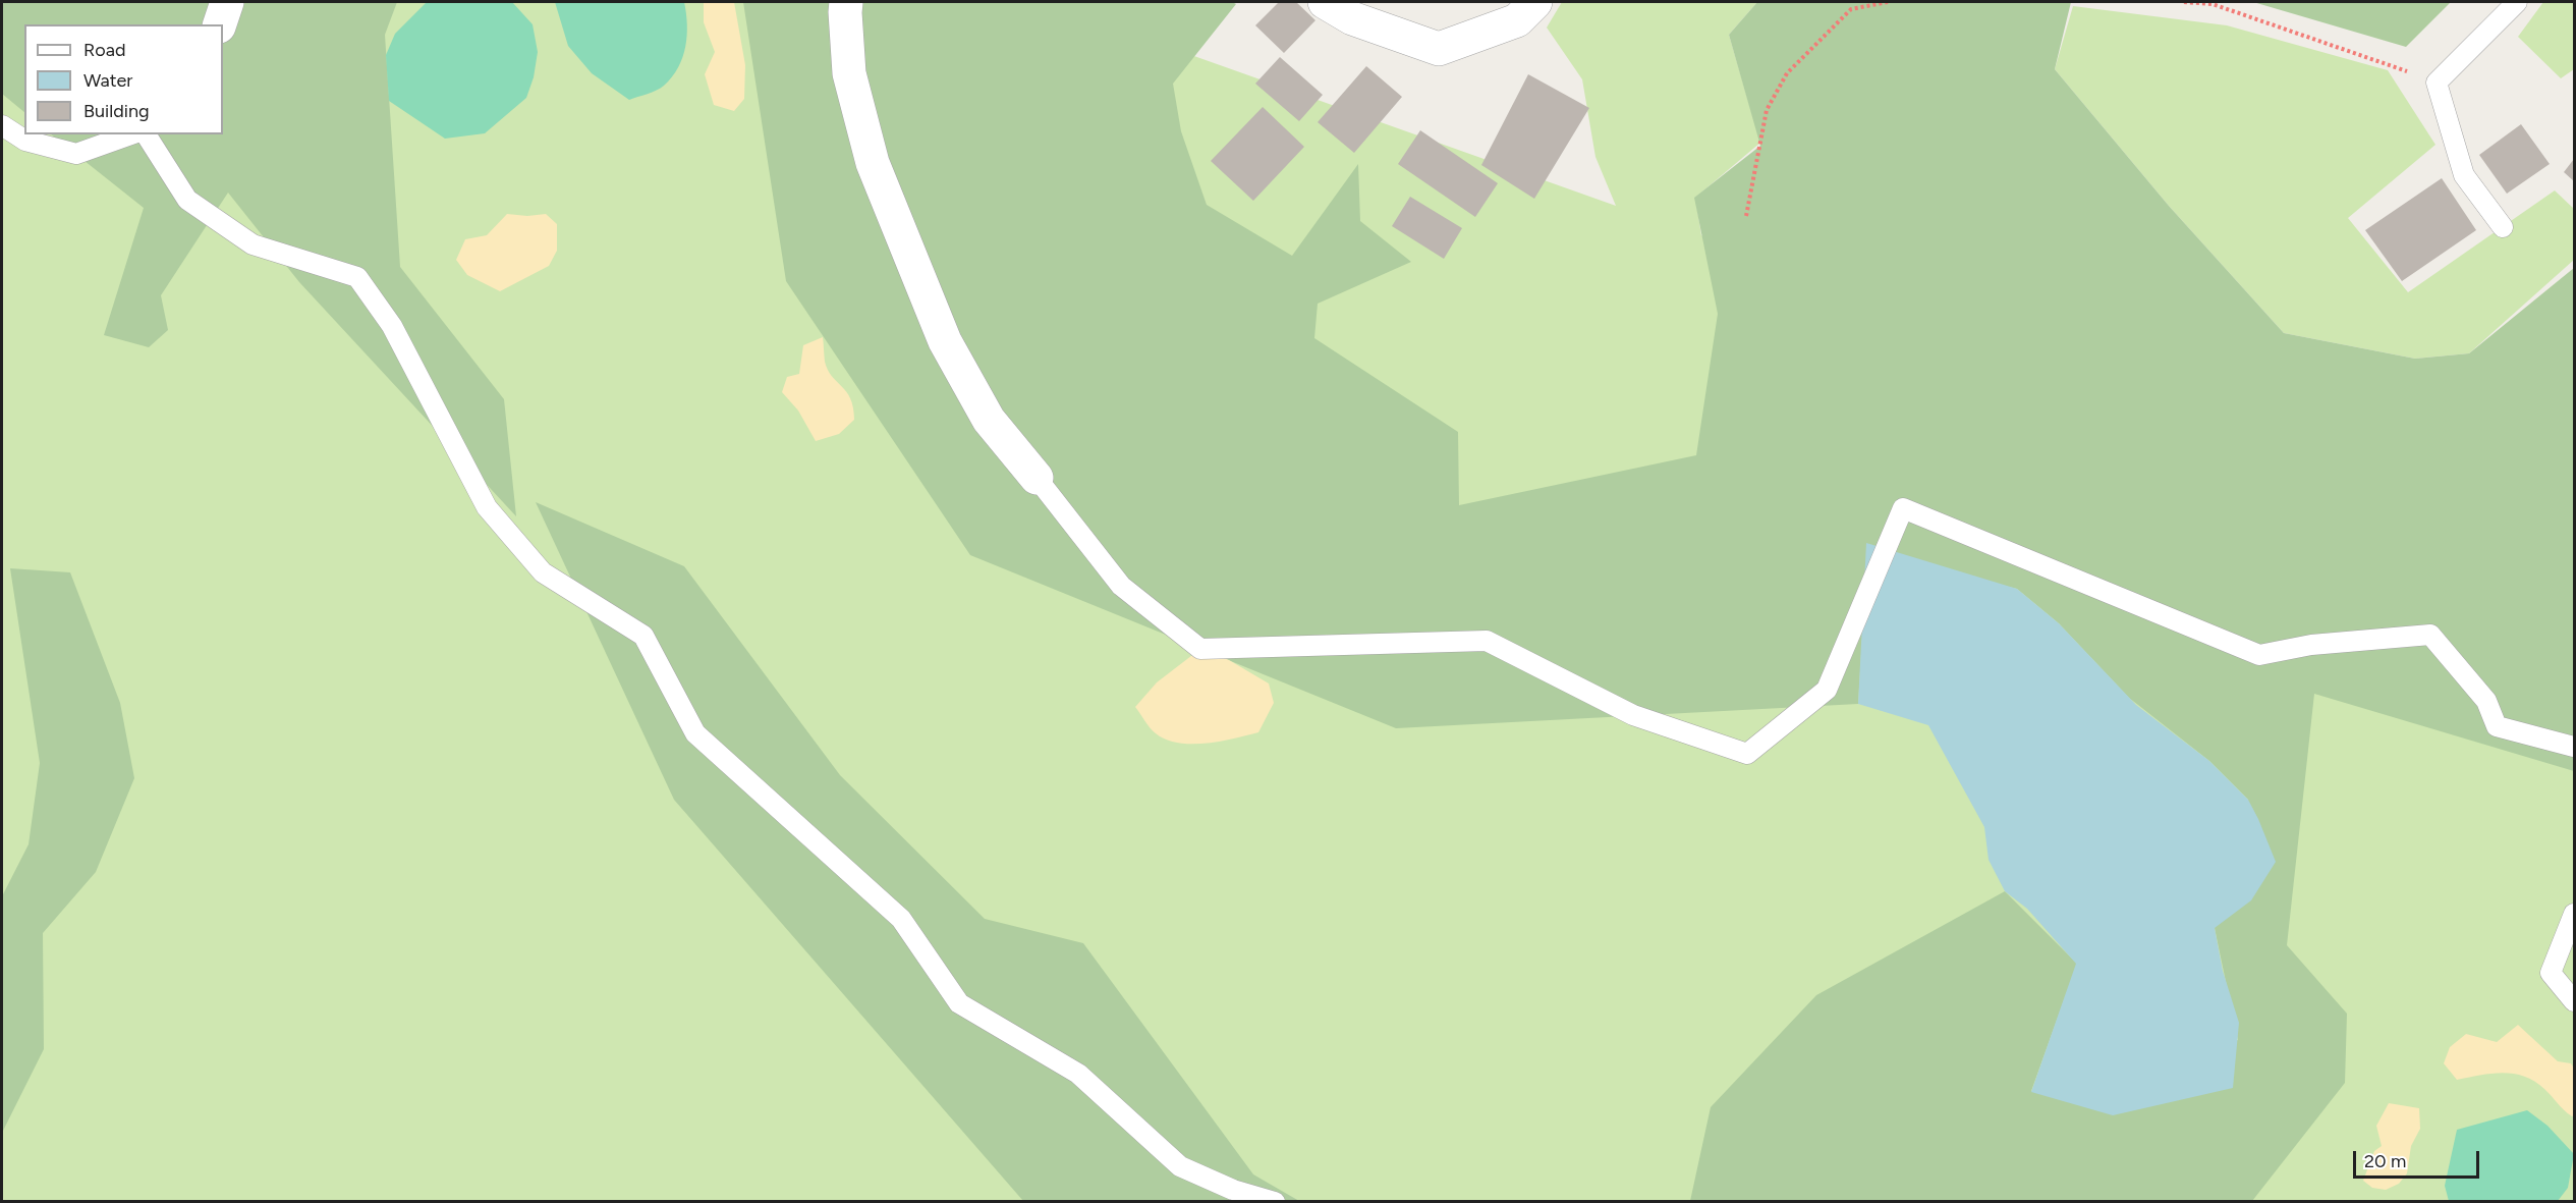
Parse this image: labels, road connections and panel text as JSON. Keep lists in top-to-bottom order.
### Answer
{
  "legend": ["Road", "Water", "Building"],
  "scale_bar": "20 m"
}
